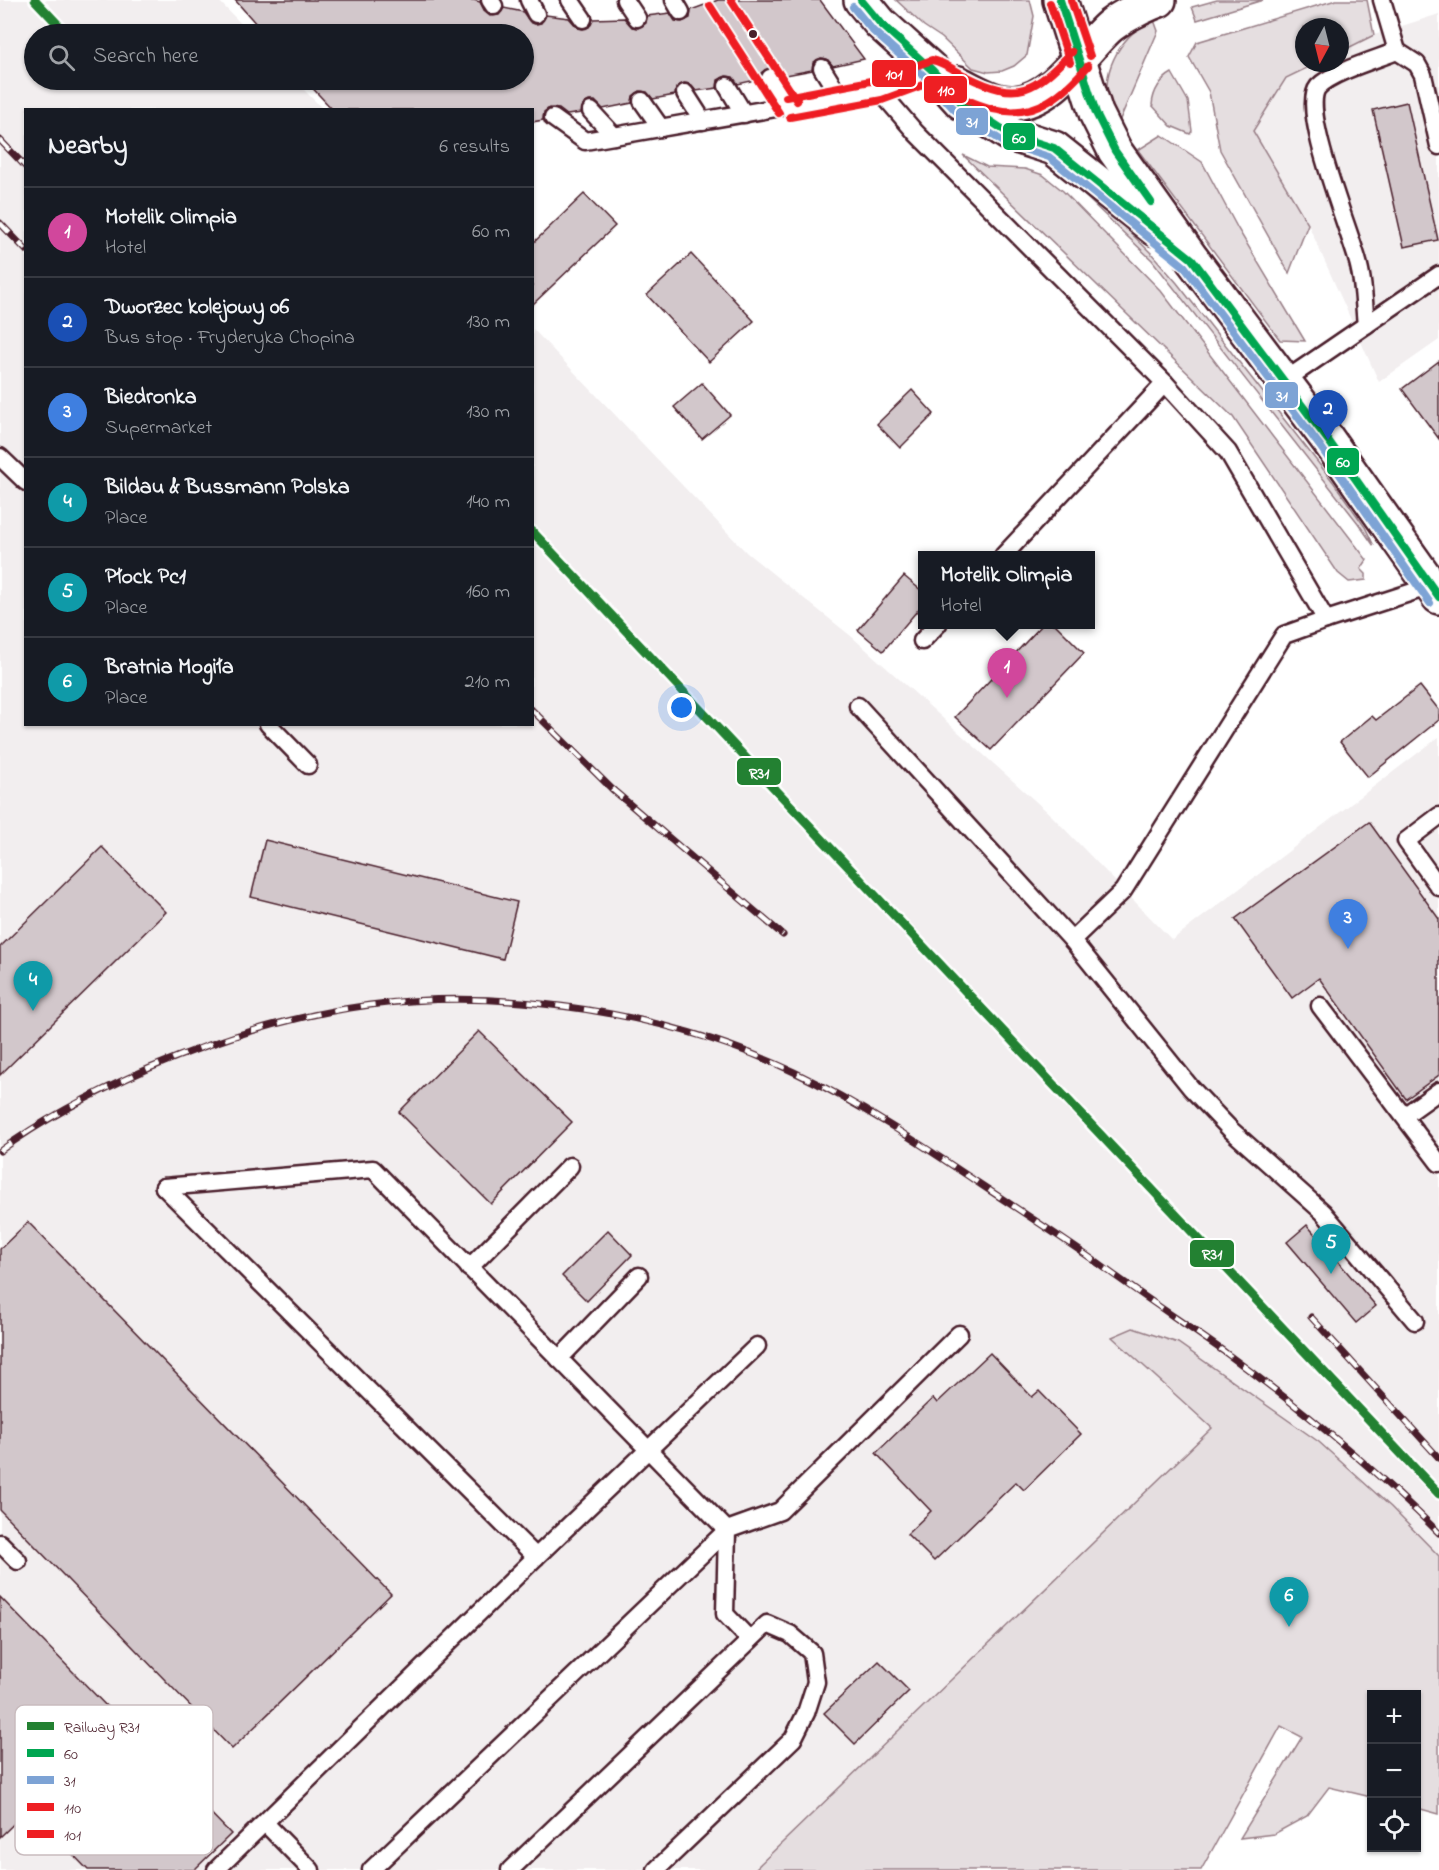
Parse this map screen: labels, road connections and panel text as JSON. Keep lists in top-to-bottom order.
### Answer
{
  "lines": [
    "rail line R31",
    "transit line 60",
    "transit line 101",
    "transit line 110",
    "transit line 31"
  ],
  "legend": [
    "Railway R31",
    "60",
    "31",
    "110",
    "101"
  ],
  "north": "bottom",
  "page": {
    "search": "Search here",
    "heading": ["Nearby", "6 results"],
    "list": [
      {
        "mark": "1",
        "name": "Motelik Olimpia",
        "note": "Hotel",
        "value": "60 m"
      },
      {
        "mark": "2",
        "name": "Dworzec kolejowy 06",
        "note": "Bus stop · Fryderyka Chopina",
        "value": "130 m"
      },
      {
        "mark": "3",
        "name": "Biedronka",
        "note": "Supermarket",
        "value": "130 m"
      },
      {
        "mark": "4",
        "name": "Bildau & Bussmann Polska",
        "note": "Place",
        "value": "140 m"
      },
      {
        "mark": "5",
        "name": "Płock Pc1",
        "note": "Place",
        "value": "160 m"
      },
      {
        "mark": "6",
        "name": "Bratnia Mogiła",
        "note": "Place",
        "value": "210 m"
      }
    ],
    "pins": [
      "2",
      "1",
      "3",
      "4",
      "5",
      "6"
    ],
    "popup": ["Motelik Olimpia", "Hotel"],
    "map_buttons": ["+", "−"]
  }
}
